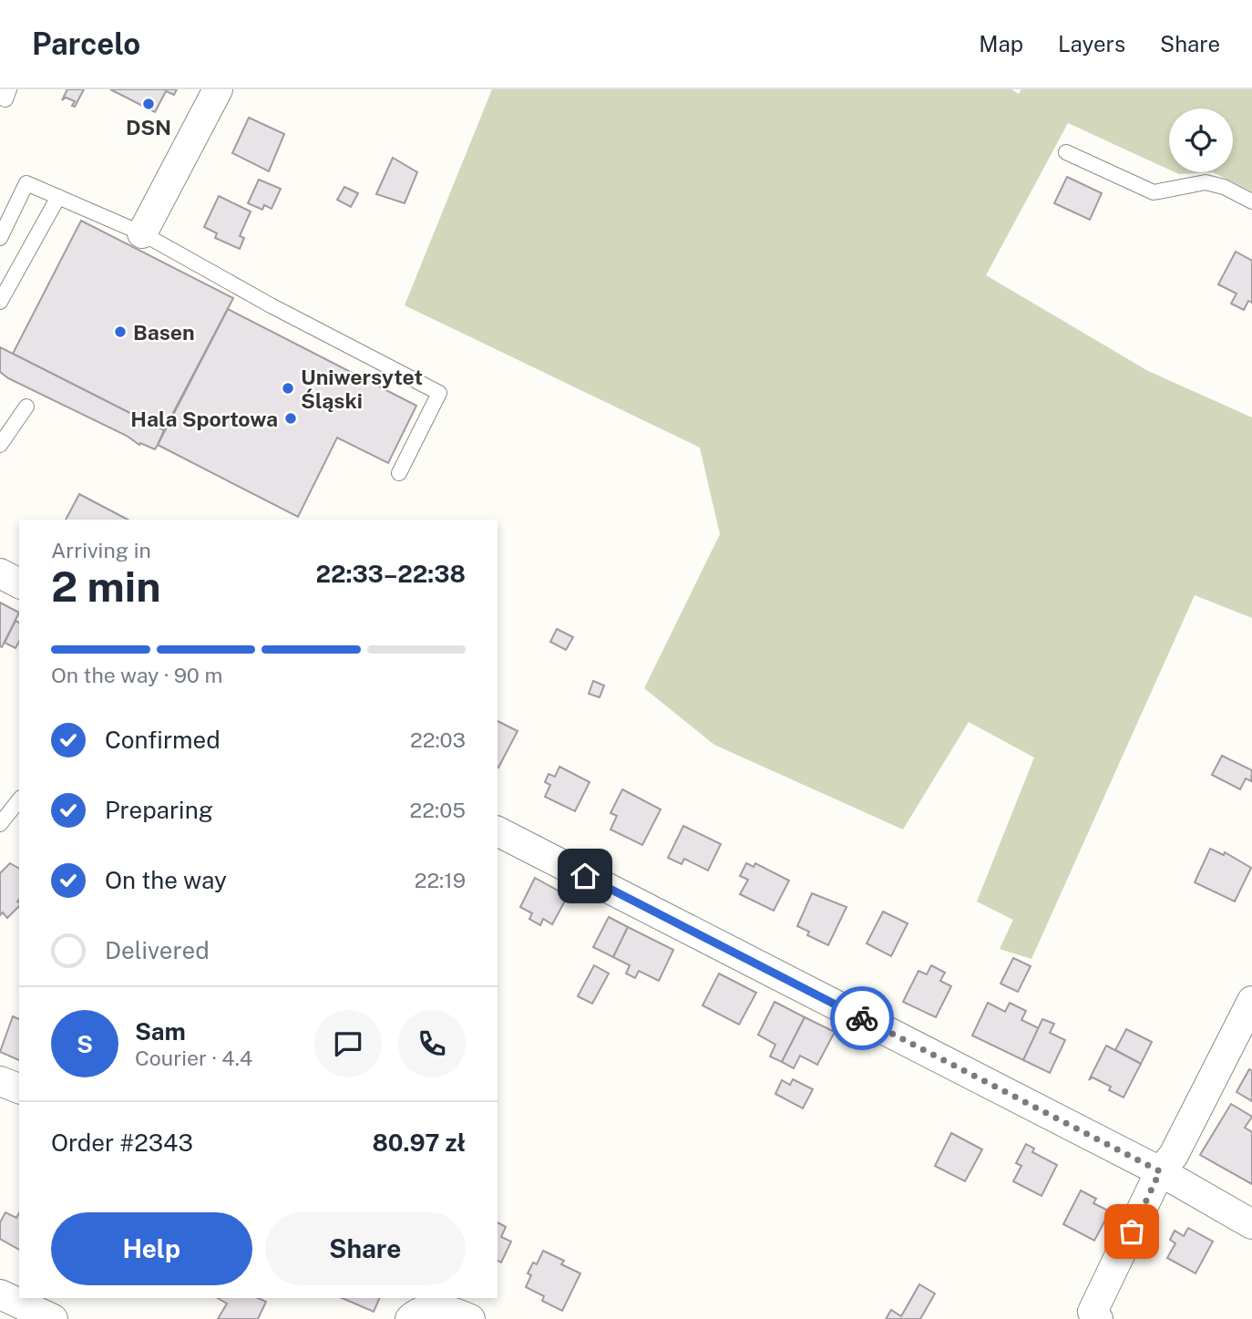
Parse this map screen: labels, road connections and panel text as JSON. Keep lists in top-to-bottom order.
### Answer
{
  "places": [
    "DSN",
    "Basen",
    "Uniwersytet Śląski",
    "Hala Sportowa"
  ],
  "page": {
    "header": "Parcelo",
    "nav": ["Map", "Layers", "Share"],
    "heading": ["2 min", "Arriving in", "22:33–22:38"],
    "panel": [
      "Sam",
      "Courier · 4.4",
      "Order #2343",
      "80.97 zł"
    ],
    "bar": "On the way · 90 m",
    "list": [
      ["Confirmed", "22:03"],
      ["Preparing", "22:05"],
      ["On the way", "22:19"],
      "Delivered"
    ],
    "round": "S",
    "buttons": ["Help", "Share"]
  }
}
